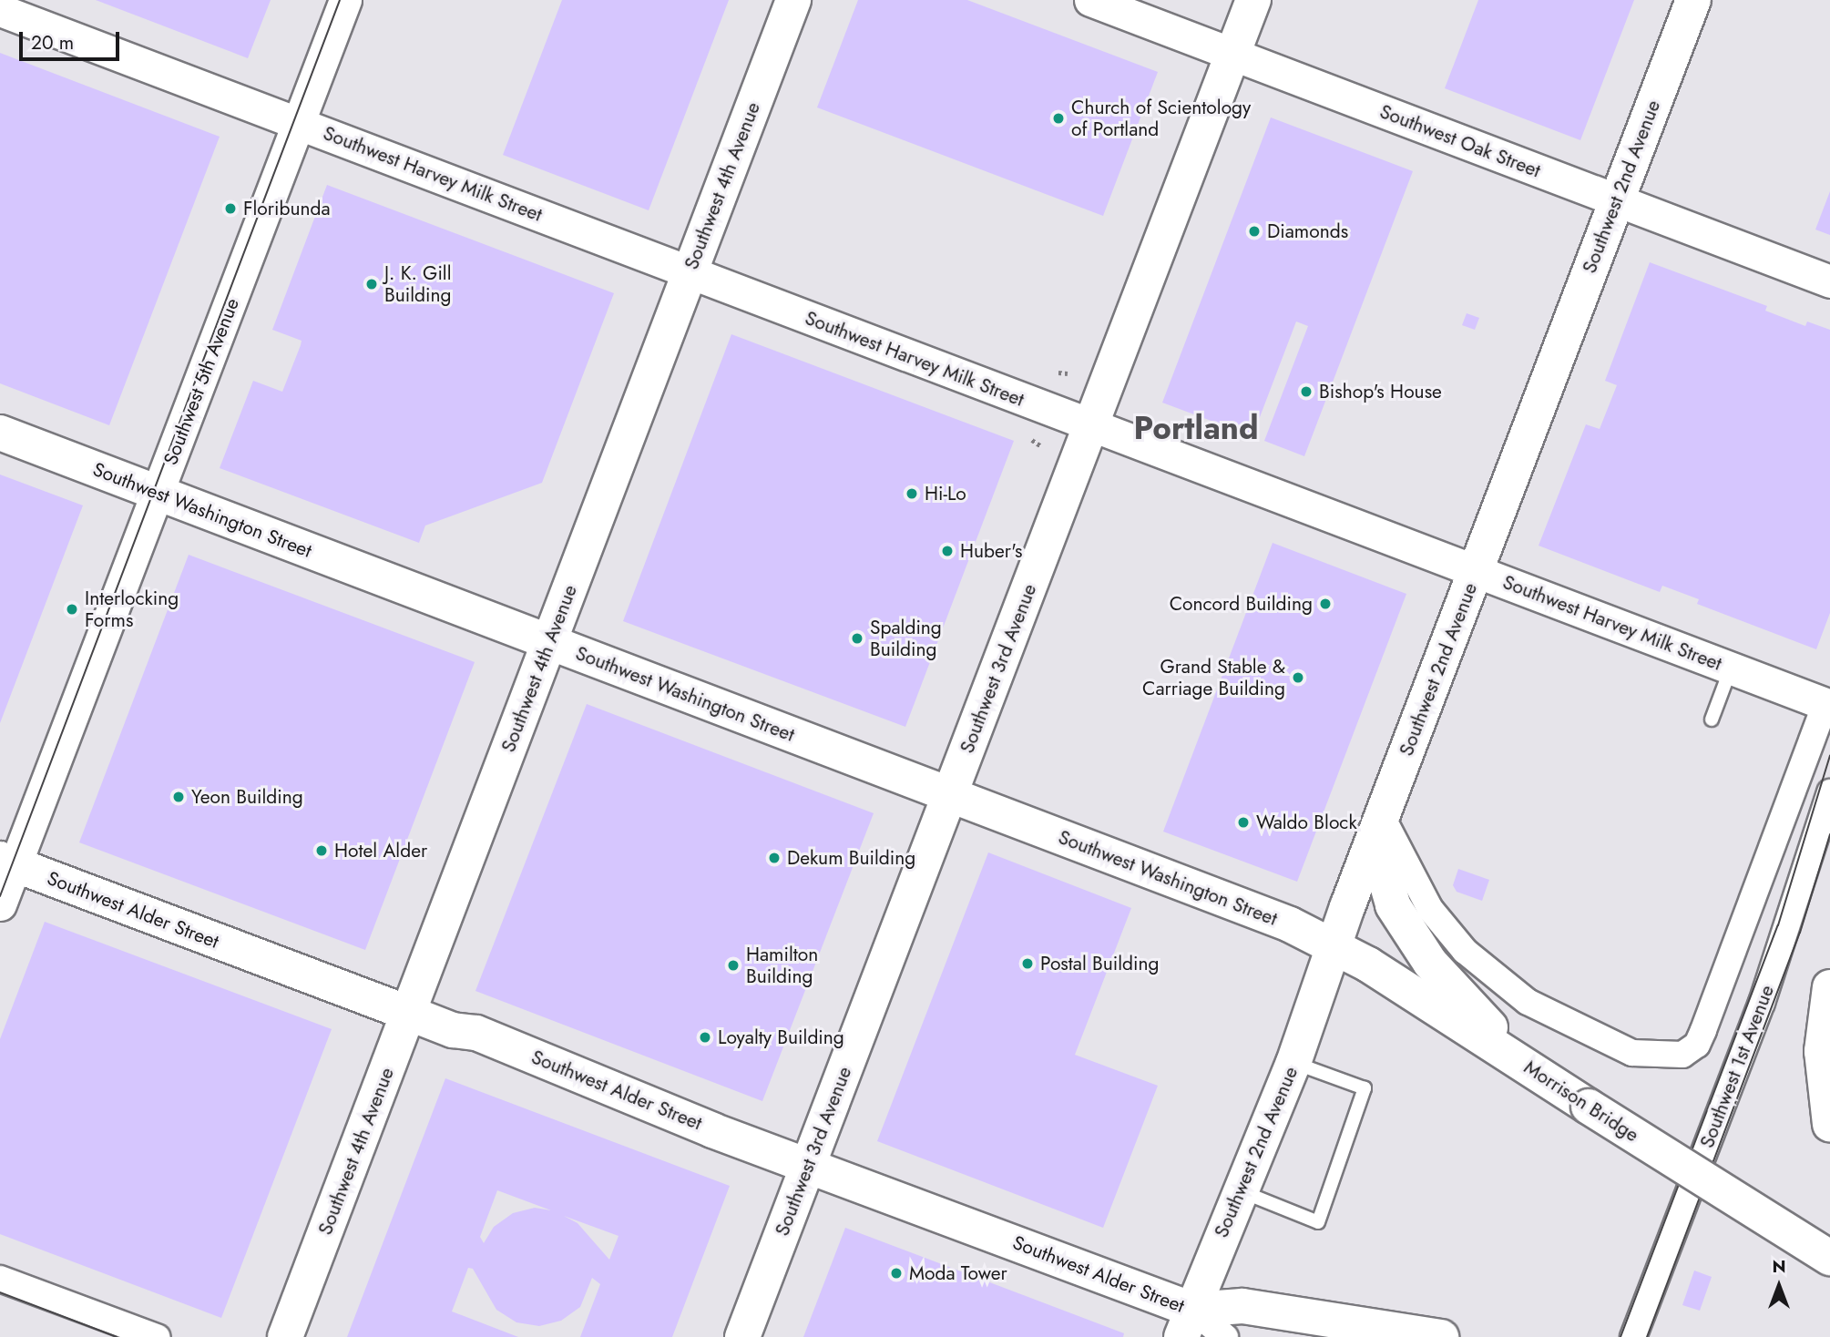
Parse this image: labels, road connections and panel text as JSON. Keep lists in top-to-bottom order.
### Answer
{
  "streets": {
    "main road": [
      "Southwest 4th Avenue",
      "Southwest 2nd Avenue",
      "Southwest Washington Street",
      "Southwest 3rd Avenue",
      "Southwest Alder Street",
      "Morrison Bridge"
    ],
    "street": [
      "Southwest Oak Street",
      "Southwest Harvey Milk Street",
      "Southwest 5th Avenue",
      "Southwest 1st Avenue"
    ]
  },
  "crossings": [
    ["Southwest Oak Street", "Southwest 2nd Avenue"],
    ["Southwest Oak Street", "Southwest 3rd Avenue"],
    ["Southwest Harvey Milk Street", "Southwest 4th Avenue"],
    ["Southwest Harvey Milk Street", "Southwest 2nd Avenue"],
    ["Southwest Harvey Milk Street", "Southwest 5th Avenue"],
    ["Southwest Harvey Milk Street", "Southwest 3rd Avenue"],
    ["Southwest 4th Avenue", "Southwest Washington Street"],
    ["Southwest 4th Avenue", "Southwest Alder Street"],
    ["Southwest 2nd Avenue", "Southwest Washington Street"],
    ["Southwest 2nd Avenue", "Southwest Alder Street"],
    ["Southwest 2nd Avenue", "Morrison Bridge"],
    ["Southwest 5th Avenue", "Southwest Washington Street"],
    ["Southwest 5th Avenue", "Southwest Alder Street"],
    ["Southwest Washington Street", "Southwest 3rd Avenue"],
    ["Southwest Washington Street", "Morrison Bridge"],
    ["Southwest 3rd Avenue", "Southwest Alder Street"]
  ],
  "districts": ["Portland"],
  "places": [
    "Church of Scientology of Portland",
    "Floribunda",
    "Diamonds",
    "J. K. Gill Building",
    "Bishop's House",
    "Hi-Lo",
    "Huber's",
    "Concord Building",
    "Interlocking Forms",
    "Spalding Building",
    "Grand Stable & Carriage Building",
    "Yeon Building",
    "Waldo Block",
    "Hotel Alder",
    "Dekum Building",
    "Postal Building",
    "Hamilton Building",
    "Loyalty Building",
    "Moda Tower"
  ],
  "scale_bar": "20 m",
  "north": "top"
}
